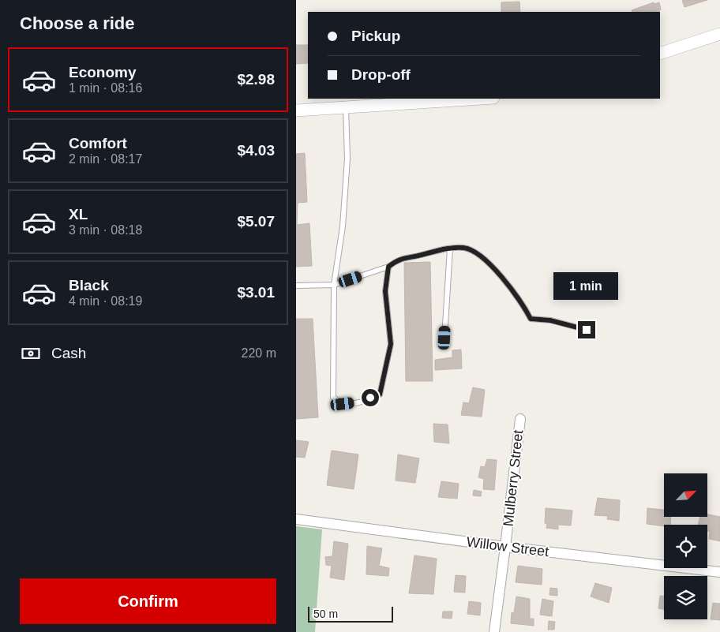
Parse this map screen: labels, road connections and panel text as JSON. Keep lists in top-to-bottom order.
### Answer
{
  "streets": {
    "street": ["Mulberry Street", "Willow Street"]
  },
  "crossings": [
    ["Mulberry Street", "Willow Street"]
  ],
  "scale_bar": "50 m",
  "north": "top right",
  "page": {
    "heading": "Choose a ride",
    "banner": ["Pickup", "Drop-off"],
    "list": [
      {
        "name": "Economy",
        "note": "1 min · 08:16",
        "value": "$2.98"
      },
      {
        "name": "Comfort",
        "note": "2 min · 08:17",
        "value": "$4.03"
      },
      {
        "name": "XL",
        "note": "3 min · 08:18",
        "value": "$5.07"
      },
      {
        "name": "Black",
        "note": "4 min · 08:19",
        "value": "$3.01"
      }
    ],
    "bubble": "1 min",
    "pay": ["Cash", "220 m"],
    "buttons": "Confirm",
    "scale": "50 m"
  }
}
